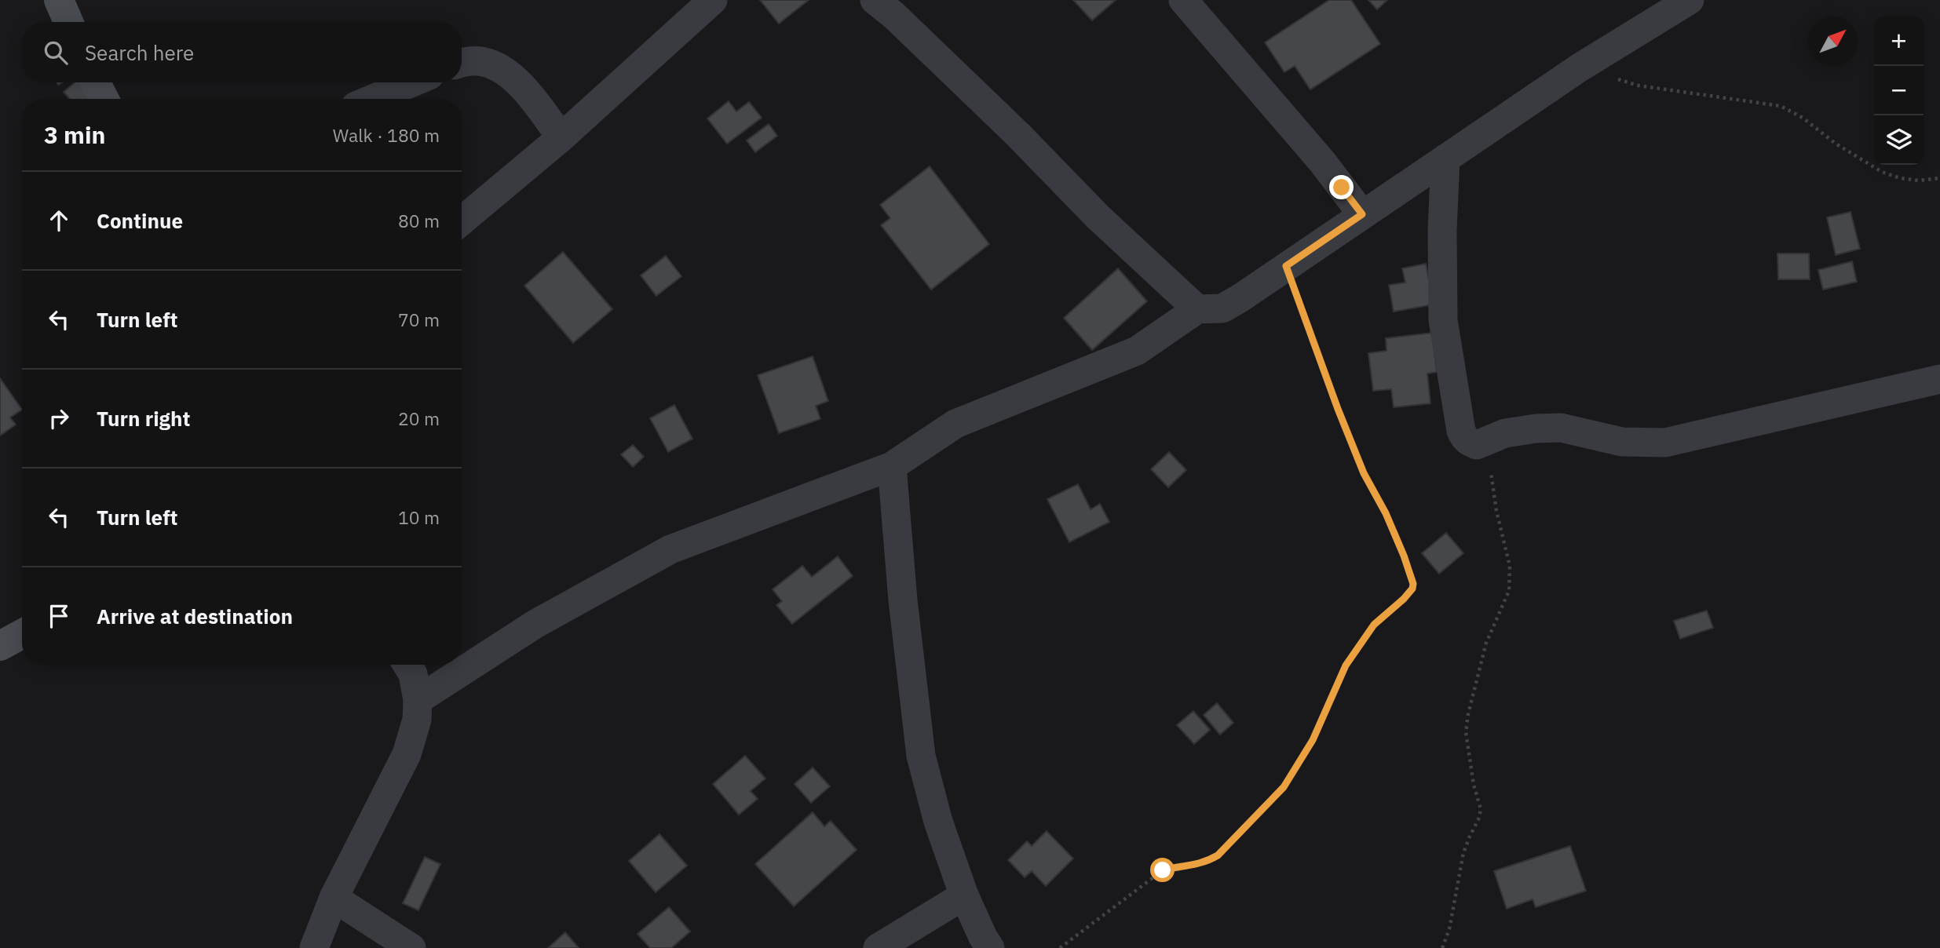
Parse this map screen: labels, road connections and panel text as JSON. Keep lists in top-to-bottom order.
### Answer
{
  "north": "top right",
  "page": {
    "map_buttons": ["+", "−"],
    "search": "Search here",
    "heading": ["3 min", "Walk · 180 m"],
    "list": [
      ["Continue", "80 m"],
      ["Turn left", "70 m"],
      ["Turn right", "20 m"],
      ["Turn left", "10 m"],
      "Arrive at destination"
    ]
  }
}
